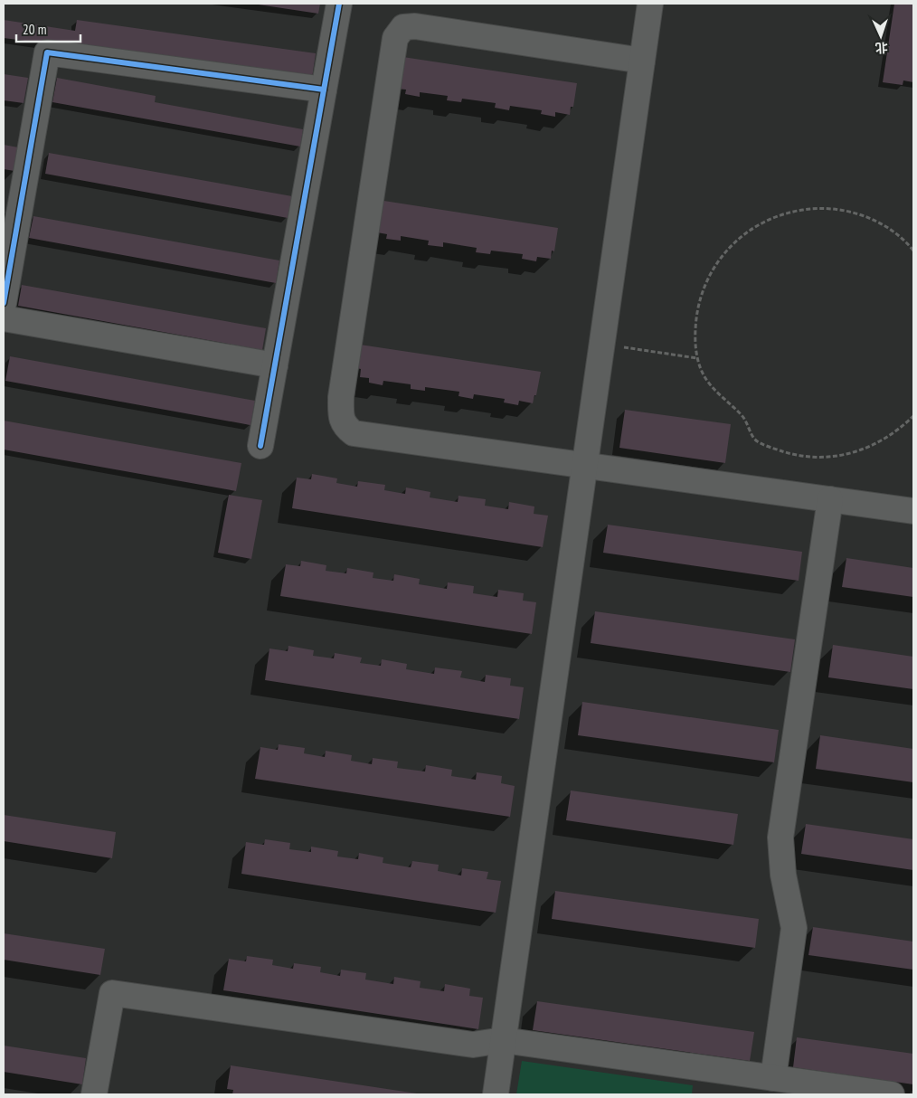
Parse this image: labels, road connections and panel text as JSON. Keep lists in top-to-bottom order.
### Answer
{
  "scale_bar": "20 m",
  "north": "bottom"
}
